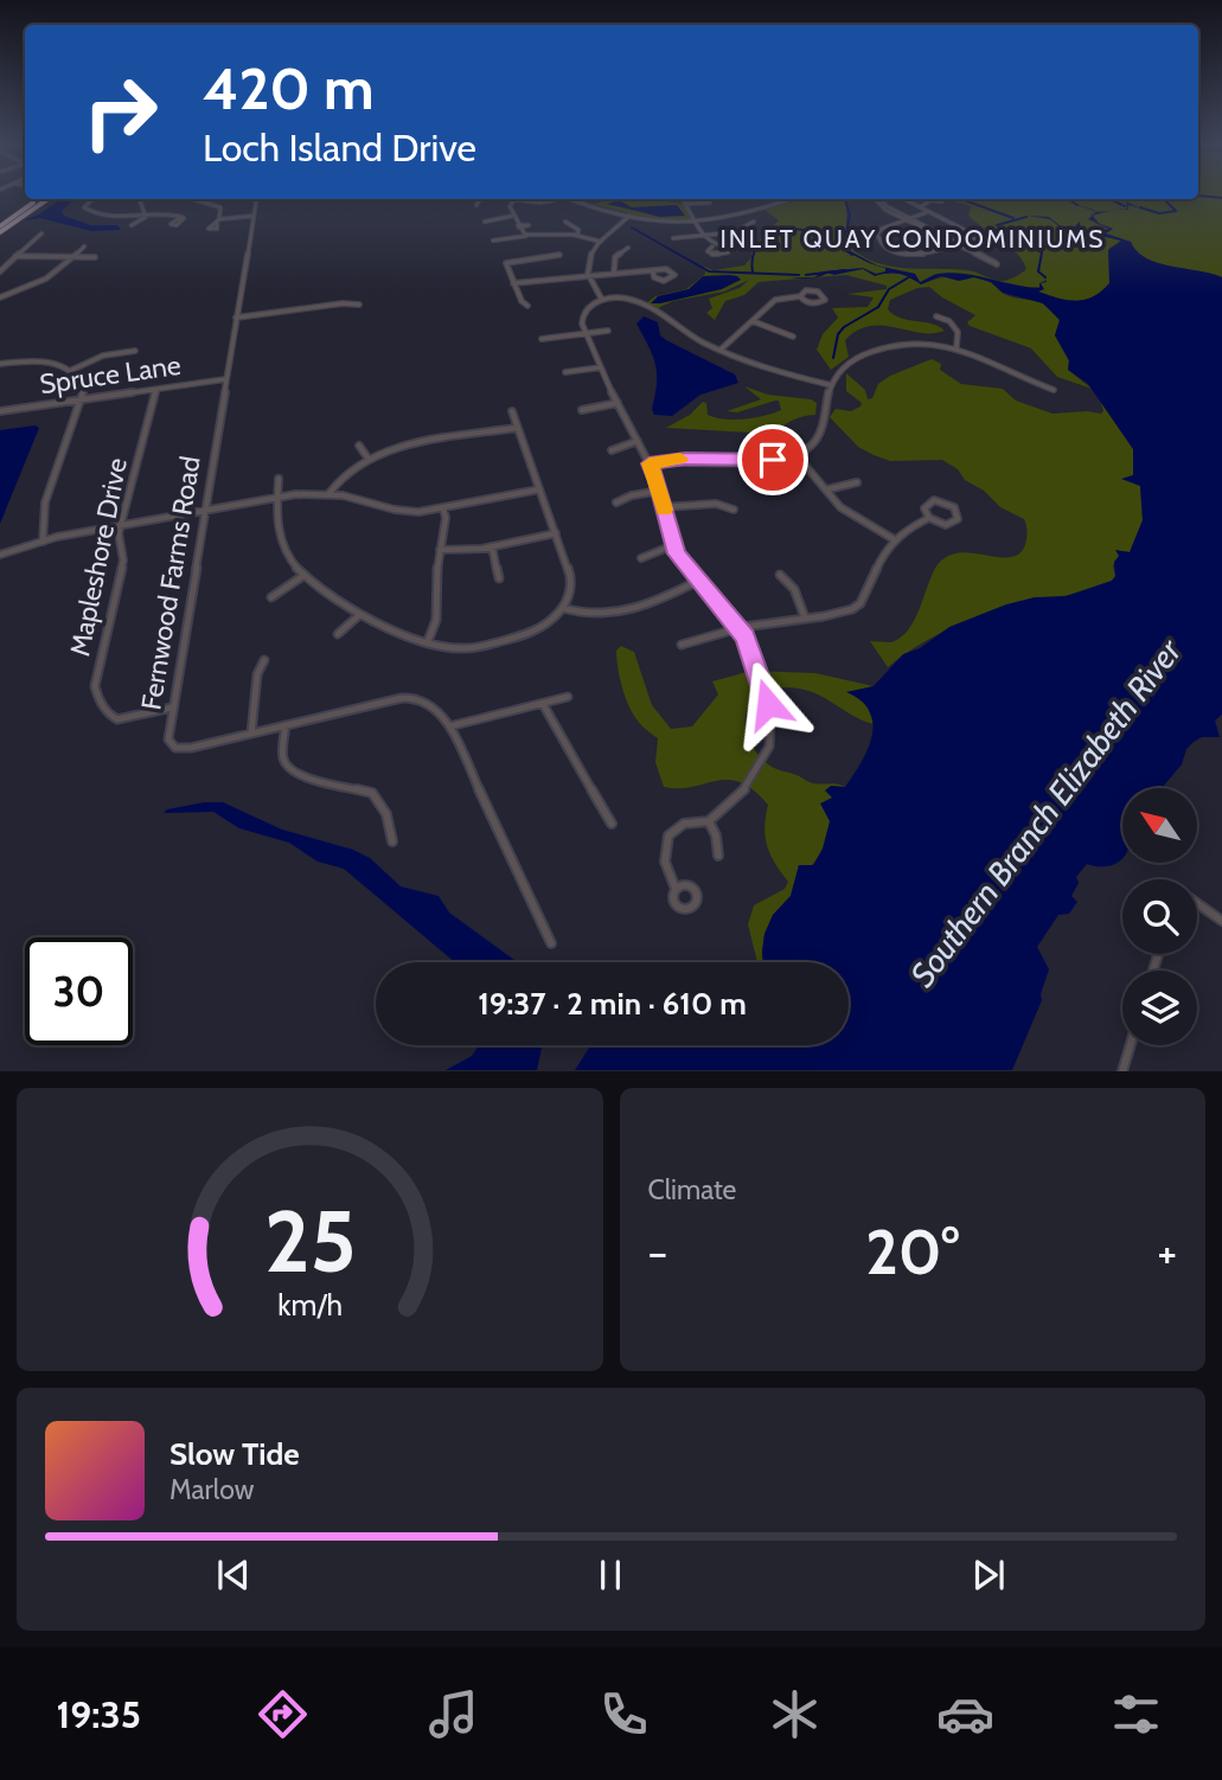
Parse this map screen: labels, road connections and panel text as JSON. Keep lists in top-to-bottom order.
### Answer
{
  "streets": {
    "street": ["Spruce Lane", "Mapleshore Drive", "Fernwood Farms Road"]
  },
  "crossings": [
    ["Spruce Lane", "Mapleshore Drive"],
    ["Spruce Lane", "Fernwood Farms Road"],
    ["Mapleshore Drive", "Fernwood Farms Road"]
  ],
  "districts": ["INLET QUAY CONDOMINIUMS"],
  "water": ["Southern Branch Elizabeth River"],
  "north": "top left",
  "page": {
    "turn": ["420 m", "Loch Island Drive"],
    "limit": "30",
    "trip": "19:37 · 2 min · 610 m",
    "tile": "Climate",
    "heat": ["−", "20°", "+"],
    "song": ["Slow Tide", "Marlow"],
    "tabs": "19:35",
    "gauge": ["25", "km/h"]
  }
}
